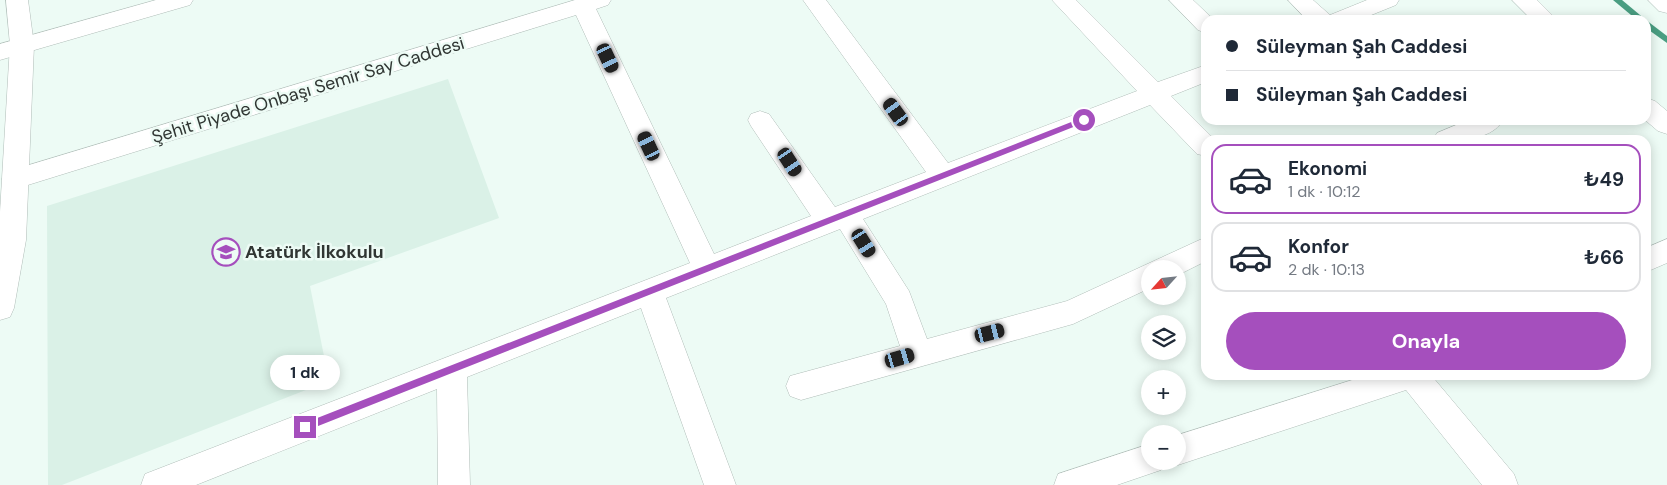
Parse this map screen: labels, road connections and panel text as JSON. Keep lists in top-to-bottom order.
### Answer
{
  "streets": {
    "street": ["Şehit Piyade Onbaşı Semir Say Caddesi"]
  },
  "places": {
    "school or university": ["Atatürk İlkokulu"]
  },
  "north": "bottom left",
  "page": {
    "banner": ["Süleyman Şah Caddesi", "Süleyman Şah Caddesi"],
    "list": [
      {
        "name": "Ekonomi",
        "note": "1 dk · 10:12",
        "value": "₺49"
      },
      {
        "name": "Konfor",
        "note": "2 dk · 10:13",
        "value": "₺66"
      }
    ],
    "map_buttons": ["+", "−"],
    "buttons": "Onayla",
    "bubble": "1 dk"
  }
}
